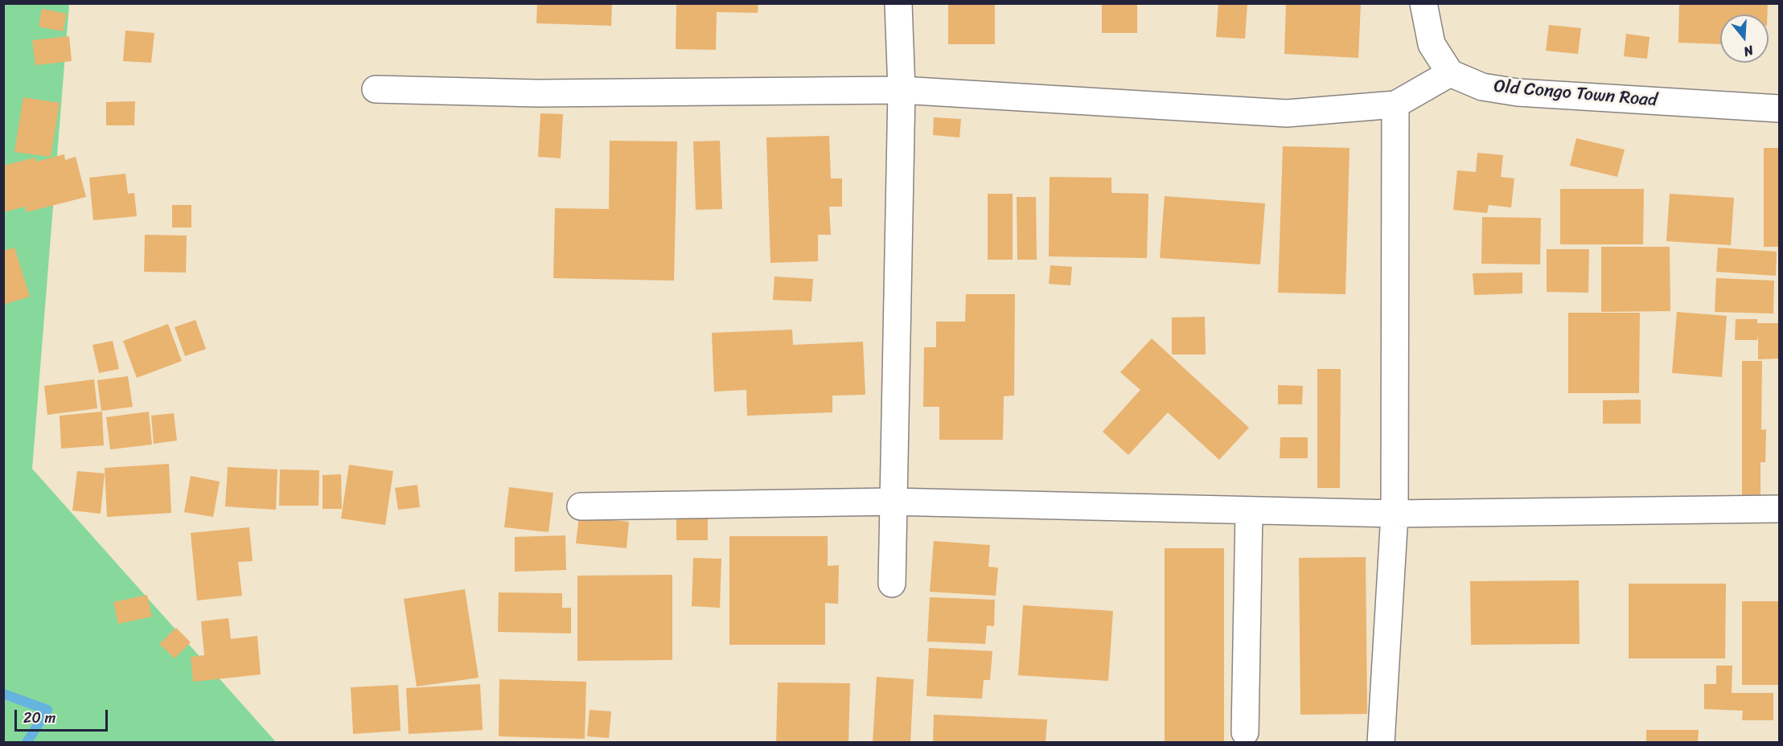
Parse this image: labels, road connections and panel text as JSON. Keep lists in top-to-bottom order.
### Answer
{
  "streets": {
    "street": ["Old Congo Town Road"]
  },
  "scale_bar": "20 m",
  "north": "bottom"
}
